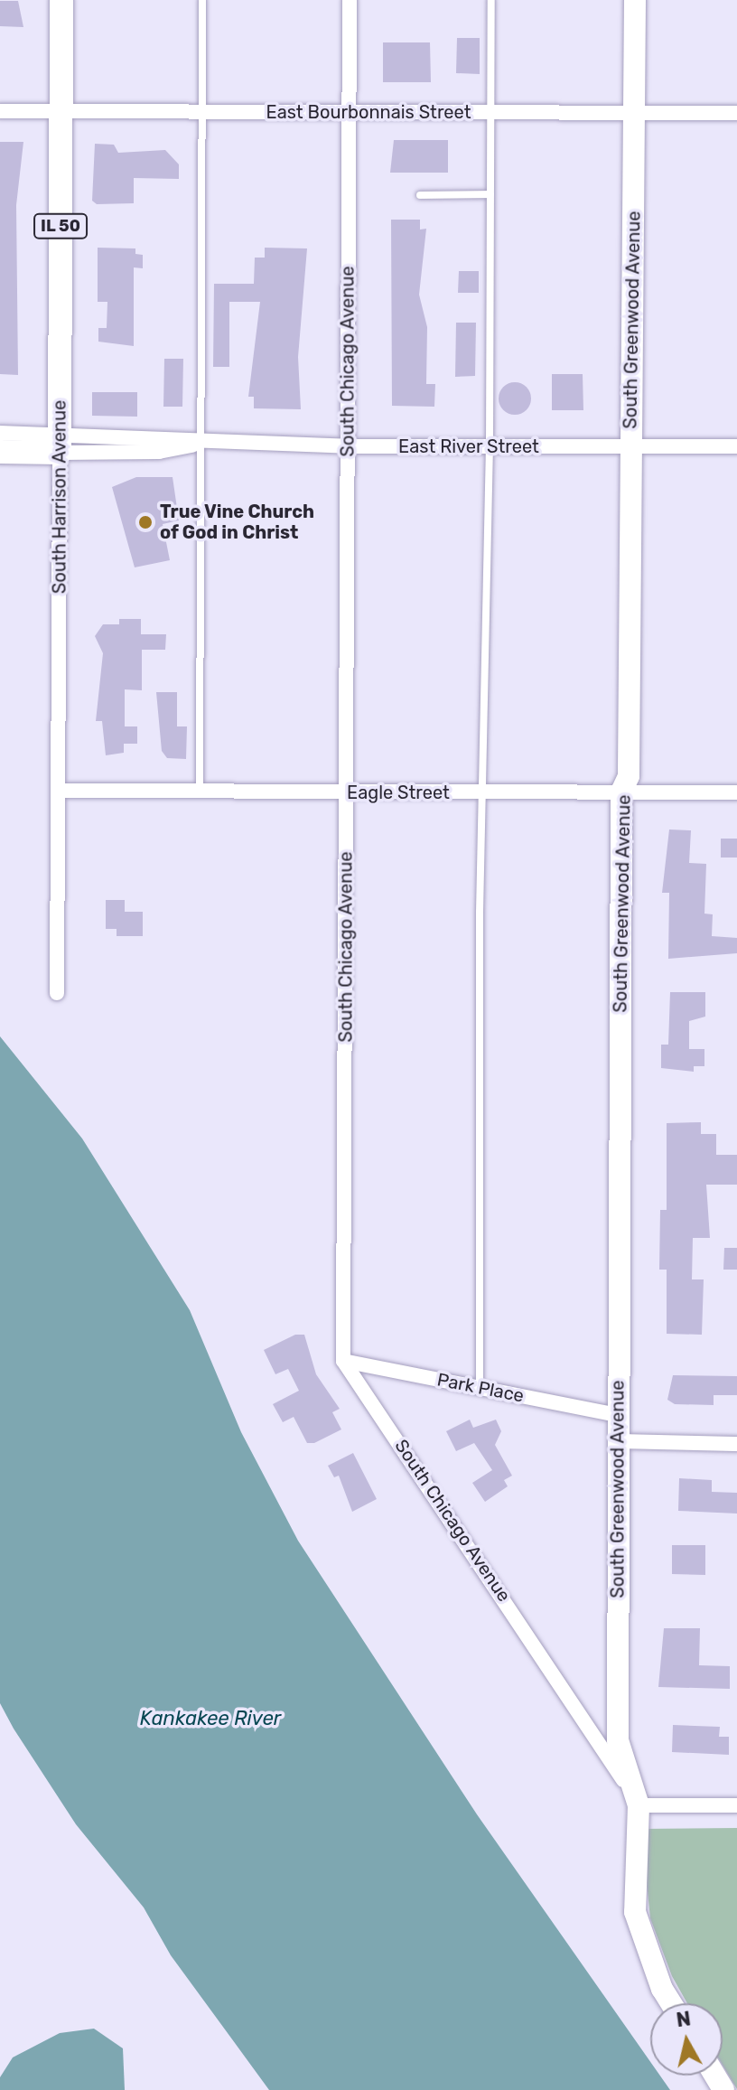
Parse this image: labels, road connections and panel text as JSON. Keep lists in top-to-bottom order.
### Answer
{
  "streets": {
    "main road": ["IL 50", "East River Street", "South Harrison Avenue"],
    "street": [
      "East Bourbonnais Street",
      "South Greenwood Avenue",
      "South Chicago Avenue",
      "Eagle Street",
      "Park Place"
    ]
  },
  "crossings": [
    ["East Bourbonnais Street", "South Greenwood Avenue"],
    ["East Bourbonnais Street", "South Chicago Avenue"],
    ["East Bourbonnais Street", "South Harrison Avenue"],
    ["South Greenwood Avenue", "South Chicago Avenue"],
    ["South Greenwood Avenue", "East River Street"],
    ["South Greenwood Avenue", "Eagle Street"],
    ["South Greenwood Avenue", "Park Place"],
    ["South Chicago Avenue", "East River Street"],
    ["South Chicago Avenue", "Eagle Street"],
    ["South Chicago Avenue", "Park Place"],
    ["East River Street", "South Harrison Avenue"],
    ["South Harrison Avenue", "Eagle Street"]
  ],
  "water": ["Kankakee River"],
  "places": ["True Vine Church of God in Christ"],
  "north": "top"
}
